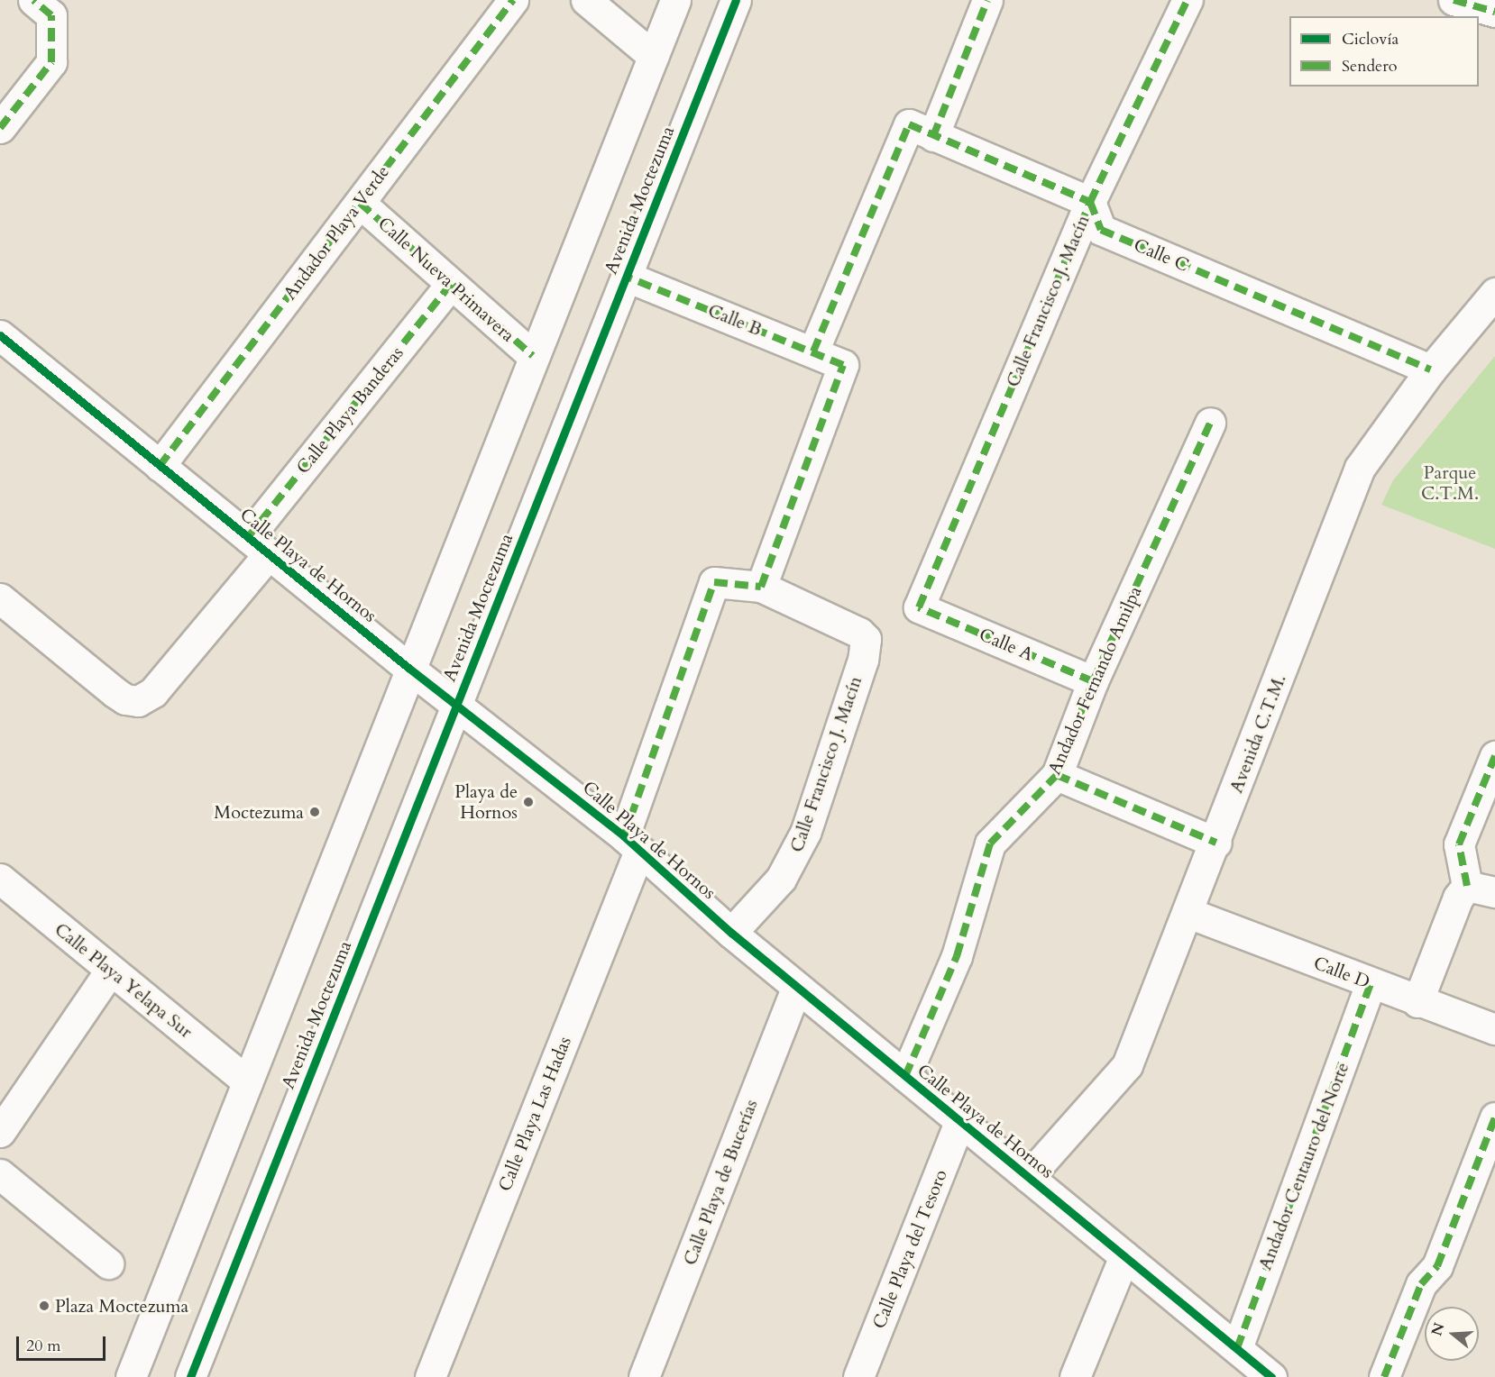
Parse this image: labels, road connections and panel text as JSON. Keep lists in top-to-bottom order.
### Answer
{
  "streets": {
    "street": [
      "Avenida Moctezuma",
      "Andador Playa Verde",
      "Calle C",
      "Calle Nueva Primavera",
      "Calle Francisco J. Macín",
      "Calle B",
      "Calle Playa Banderas",
      "Calle Playa de Hornos",
      "Calle A",
      "Andador Fernando Amilpa",
      "Avenida C.T.M.",
      "Calle D",
      "Calle Playa Yelapa Sur",
      "Calle Playa Las Hadas",
      "Andador Centauro del Norte",
      "Calle Playa de Bucerías",
      "Calle Playa del Tesoro"
    ]
  },
  "crossings": [
    ["Avenida Moctezuma", "Calle B"],
    ["Avenida Moctezuma", "Calle Playa de Hornos"],
    ["Andador Playa Verde", "Calle Nueva Primavera"],
    ["Andador Playa Verde", "Calle Playa de Hornos"],
    ["Calle C", "Calle Francisco J. Macín"],
    ["Calle C", "Avenida C.T.M."],
    ["Calle Nueva Primavera", "Calle Playa Banderas"],
    ["Calle Francisco J. Macín", "Calle B"],
    ["Calle Francisco J. Macín", "Calle Playa de Hornos"],
    ["Calle Francisco J. Macín", "Calle A"],
    ["Calle Francisco J. Macín", "Calle Playa Las Hadas"],
    ["Calle B", "Calle Playa Las Hadas"],
    ["Calle Playa Banderas", "Calle Playa de Hornos"],
    ["Calle Playa de Hornos", "Andador Fernando Amilpa"],
    ["Calle Playa de Hornos", "Avenida C.T.M."],
    ["Calle Playa de Hornos", "Calle Playa Las Hadas"],
    ["Calle Playa de Hornos", "Andador Centauro del Norte"],
    ["Calle Playa de Hornos", "Calle Playa de Bucerías"],
    ["Calle Playa de Hornos", "Calle Playa del Tesoro"],
    ["Calle A", "Andador Fernando Amilpa"],
    ["Avenida C.T.M.", "Calle D"],
    ["Calle D", "Andador Centauro del Norte"]
  ],
  "parks": ["Parque C.T.M."],
  "places": ["Playa de Hornos", "Moctezuma", "Plaza Moctezuma"],
  "legend": ["Ciclovía", "Sendero"],
  "scale_bar": "20 m",
  "north": "left"
}
